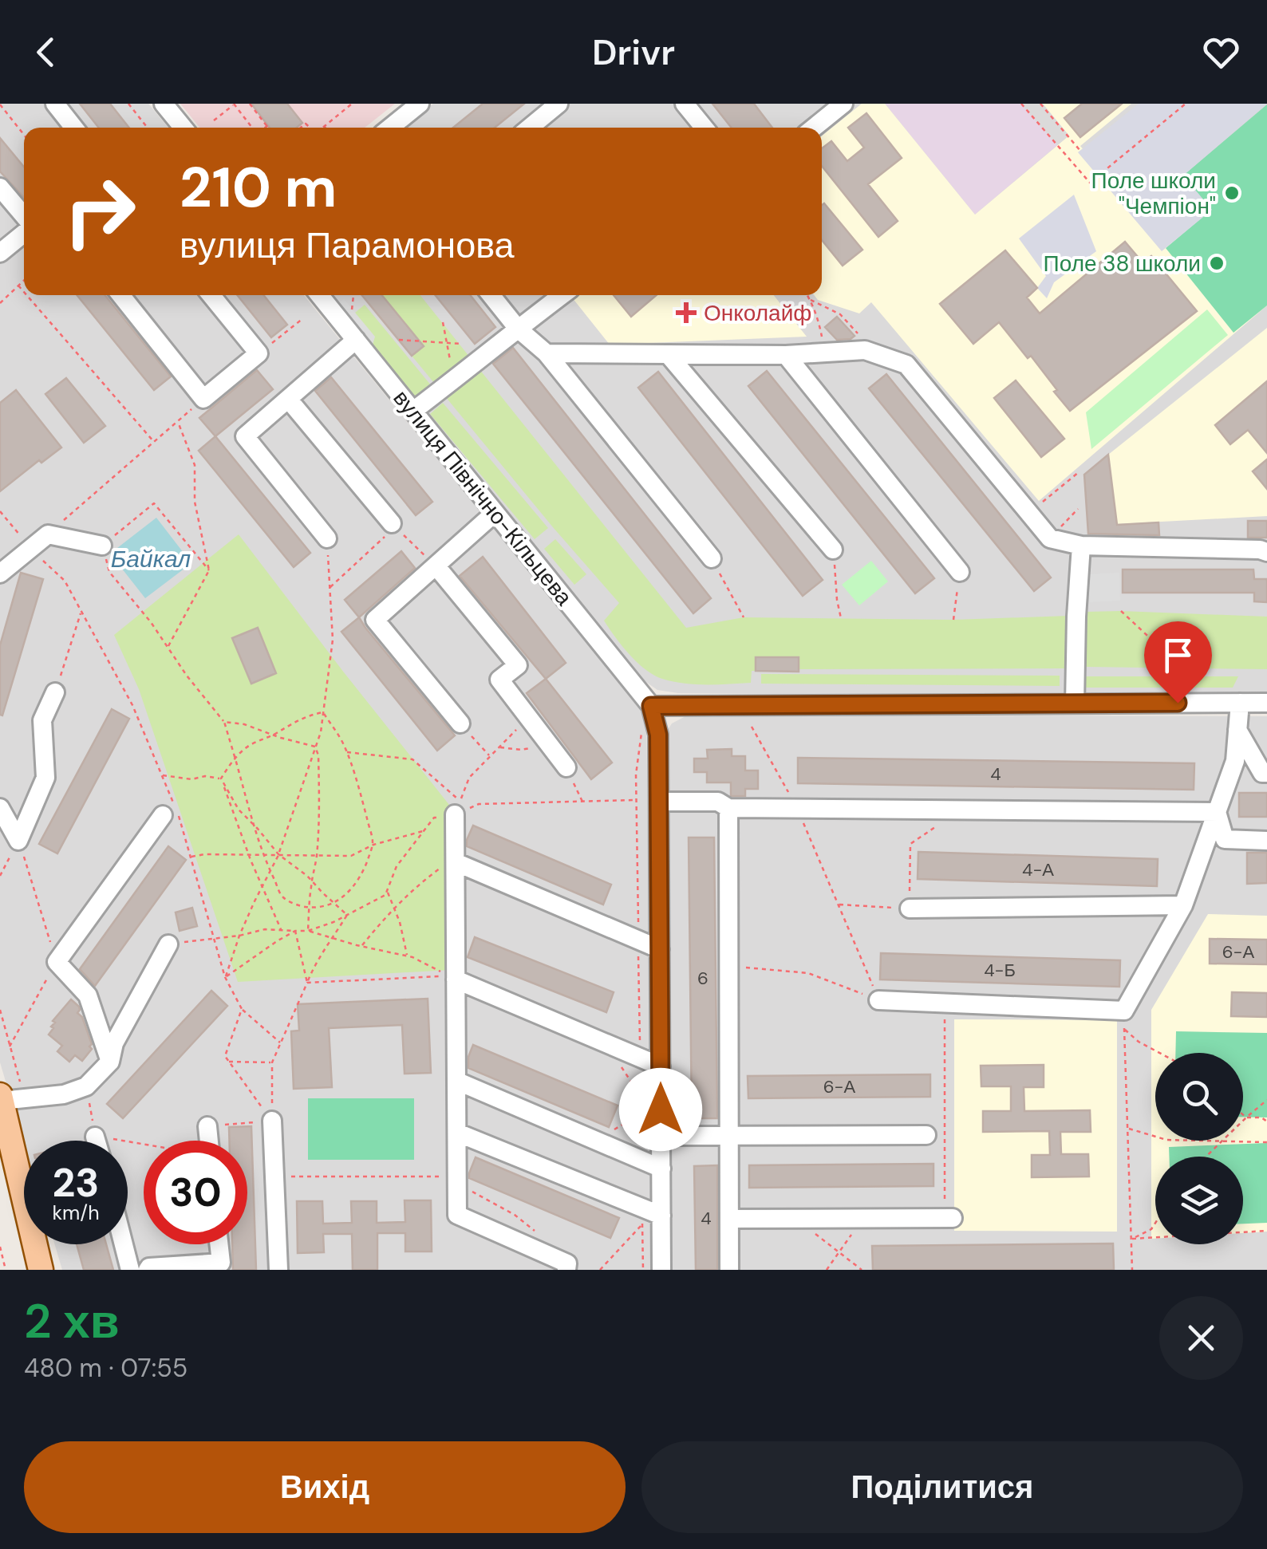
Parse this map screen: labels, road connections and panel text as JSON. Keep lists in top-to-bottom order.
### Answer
{
  "streets": {
    "street": ["вулиця Північно-Кільцева"]
  },
  "water": ["Байкал"],
  "places": {
    "other": ["Поле школи \"Чемпіон\"", "Поле 38 школи"],
    "health": ["Онколайф"]
  },
  "house_numbers": [
    "4",
    "4-А",
    "6-А",
    "4-Б",
    "6",
    "6-А",
    "4"
  ],
  "page": {
    "header": "Drivr",
    "turn": ["210 m", "вулиця Парамонова"],
    "speed": "23 km/h",
    "limit": "30",
    "heading": ["2 хв", "480 m · 07:55"],
    "buttons": ["Вихід", "Поділитися"]
  }
}
